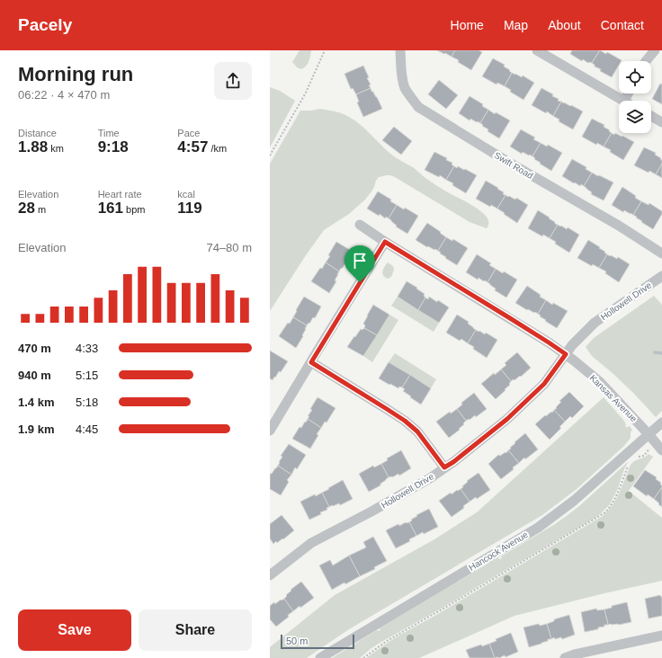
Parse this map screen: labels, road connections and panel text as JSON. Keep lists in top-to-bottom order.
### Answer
{
  "streets": {
    "street": [
      "Swift Road",
      "Hollowell Drive",
      "Kansas Avenue",
      "Hancock Avenue"
    ]
  },
  "crossings": [
    ["Hollowell Drive", "Kansas Avenue"],
    ["Kansas Avenue", "Hancock Avenue"]
  ],
  "scale_bar": "50 m",
  "page": {
    "header": "Pacely",
    "nav": [
      "Home",
      "Map",
      "About",
      "Contact"
    ],
    "heading": ["Morning run", "06:22 · 4 × 470 m"],
    "stats": [
      ["Distance", "1.88 km"],
      ["Time", "9:18"],
      ["Pace", "4:57 /km"],
      ["Elevation", "28 m"],
      ["Heart rate", "161 bpm"],
      ["kcal", "119"]
    ],
    "chart": ["Elevation", "74–80 m"],
    "list": [
      {
        "name": "470 m",
        "note": "4:33"
      },
      {
        "name": "940 m",
        "note": "5:15"
      },
      {
        "name": "1.4 km",
        "note": "5:18"
      },
      {
        "name": "1.9 km",
        "note": "4:45"
      }
    ],
    "buttons": ["Save", "Share"],
    "scale": "50 m"
  }
}
